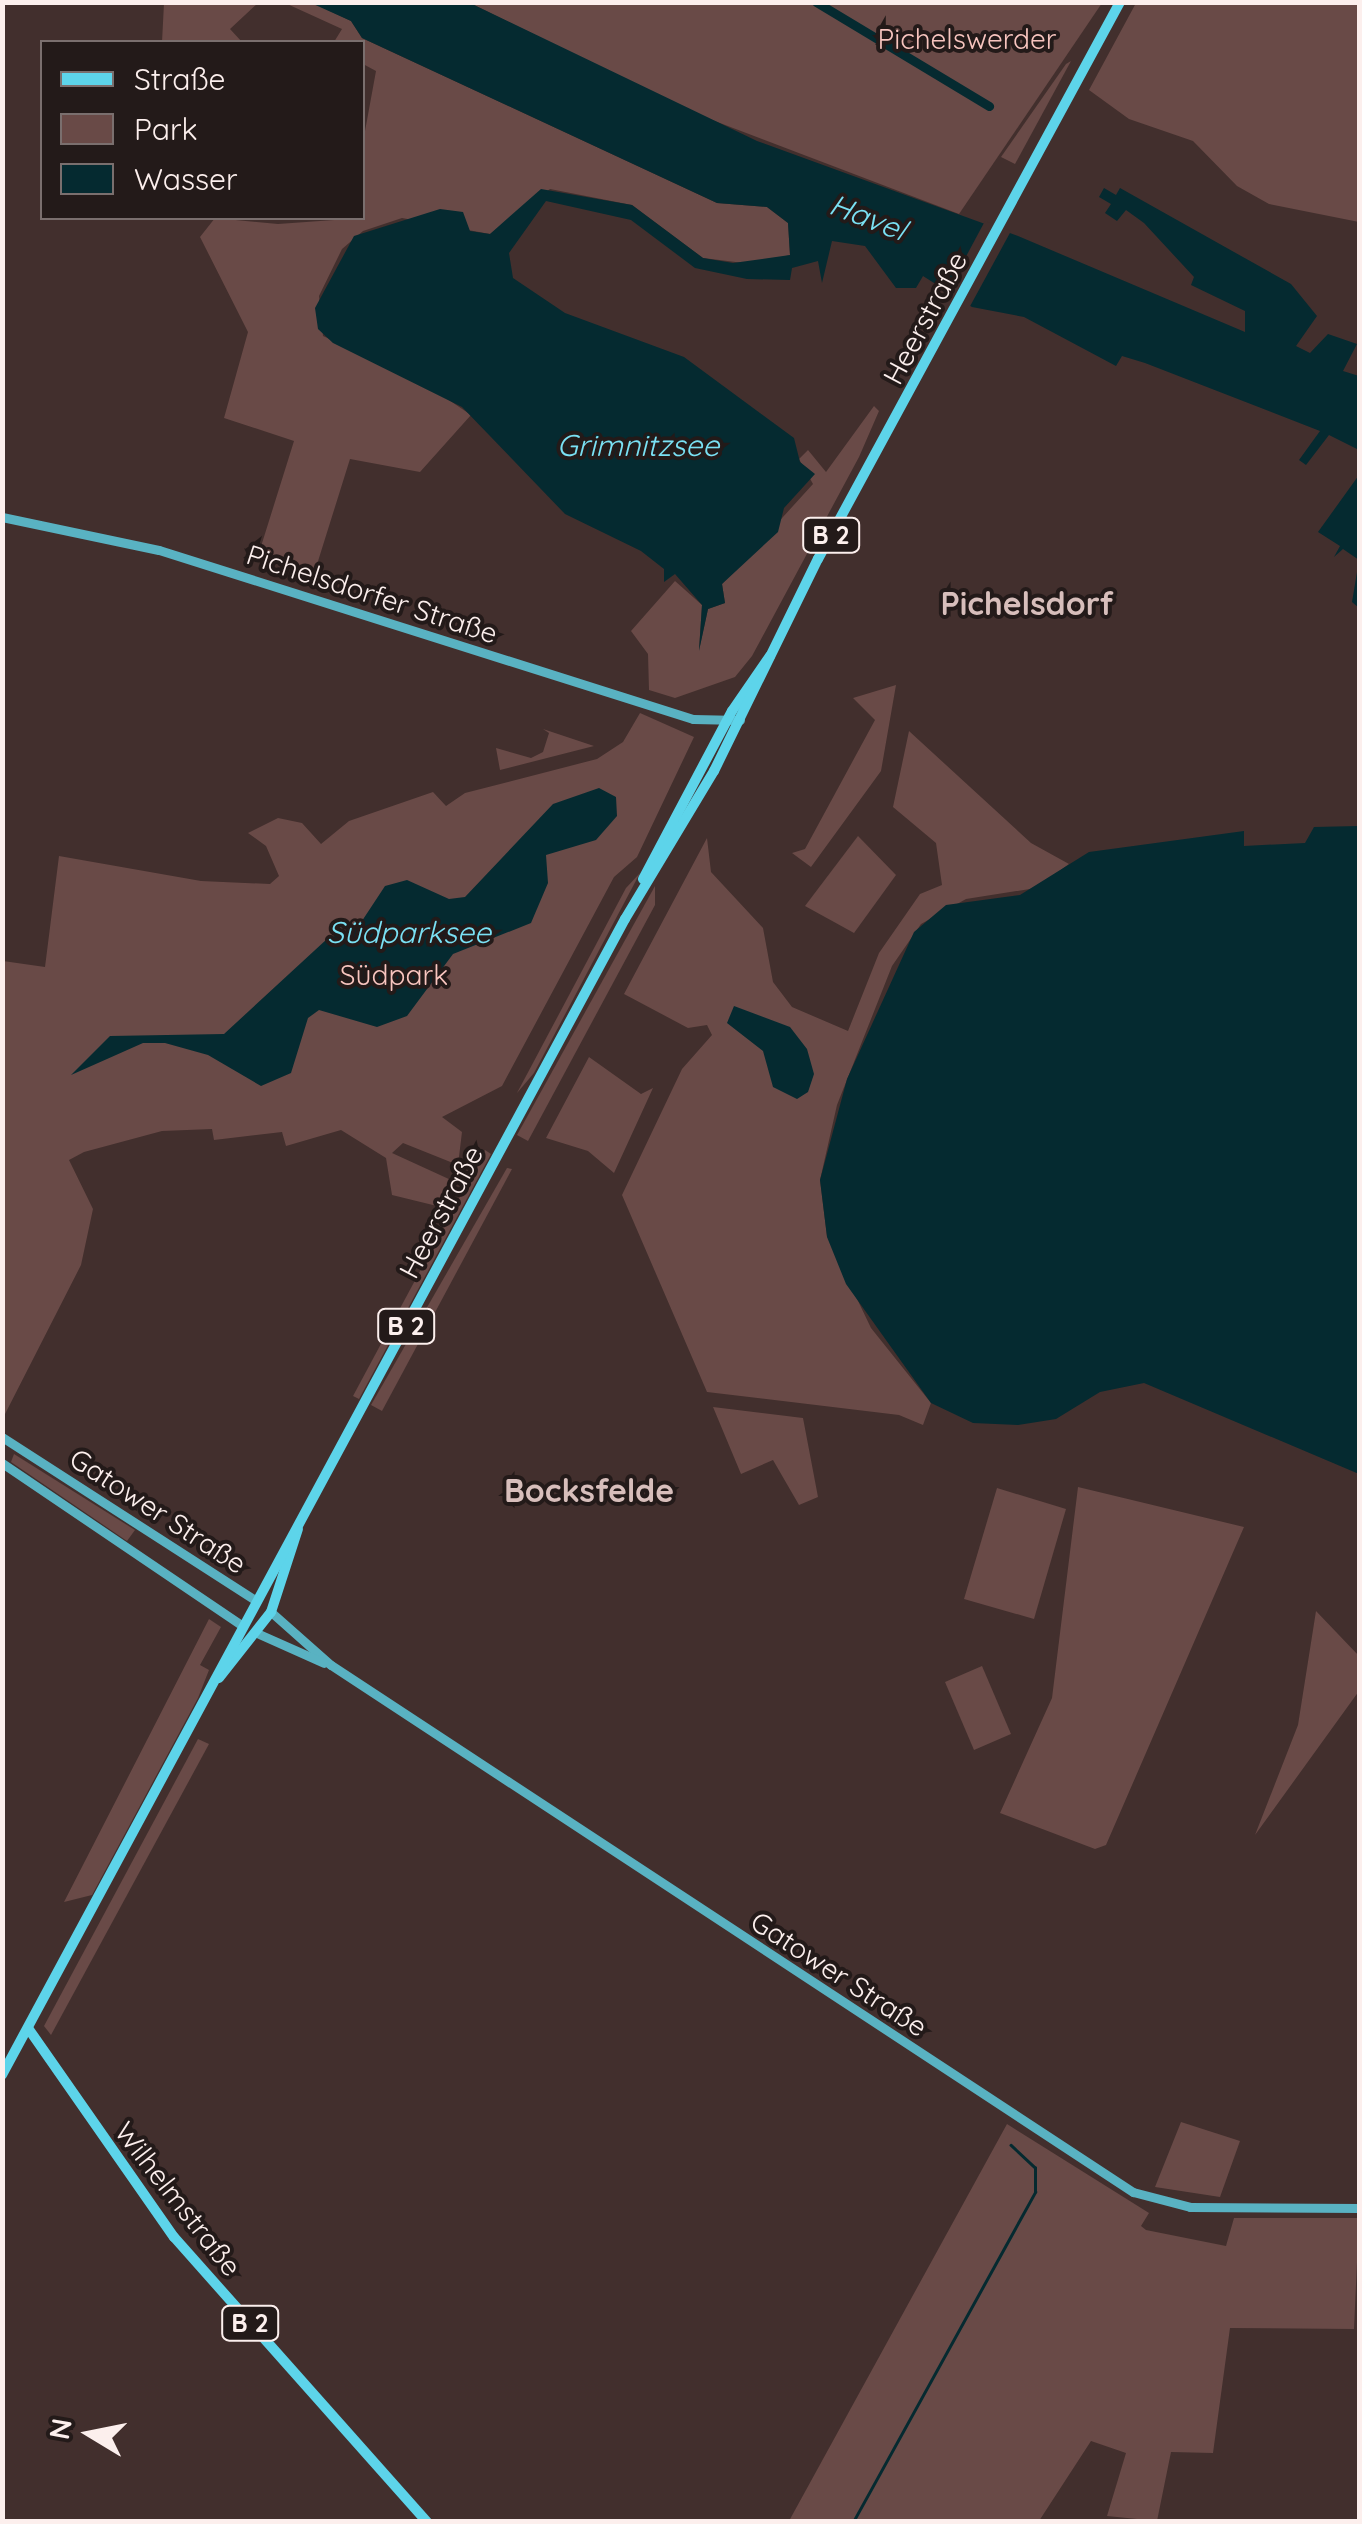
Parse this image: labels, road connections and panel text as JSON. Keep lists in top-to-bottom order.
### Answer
{
  "streets": {
    "main road": [
      "Heerstraße",
      "B 2",
      "Pichelsdorfer Straße",
      "Gatower Straße",
      "Wilhelmstraße"
    ]
  },
  "crossings": [
    ["Heerstraße", "Pichelsdorfer Straße"],
    ["Heerstraße", "Gatower Straße"],
    ["Heerstraße", "Wilhelmstraße"]
  ],
  "districts": ["Pichelsdorf", "Bocksfelde"],
  "water": ["Havel", "Grimnitzsee", "Südparksee"],
  "parks": ["Pichelswerder", "Südpark"],
  "legend": ["Straße", "Park", "Wasser"],
  "north": "left"
}
